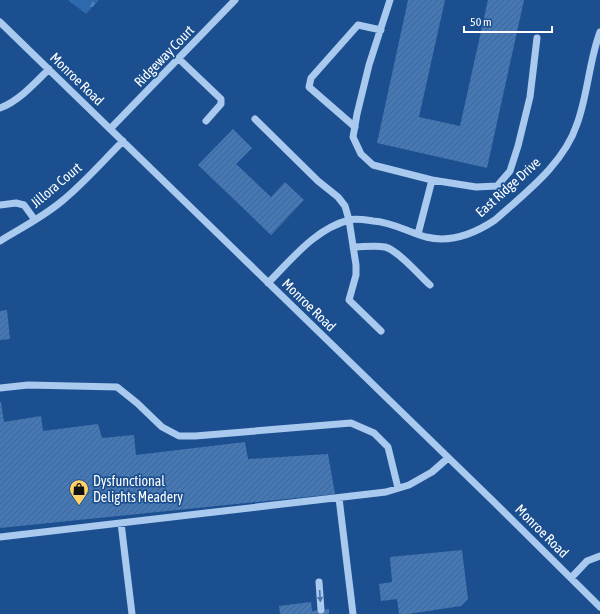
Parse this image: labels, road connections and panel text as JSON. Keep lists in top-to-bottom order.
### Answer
{
  "streets": {
    "street": [
      "Ridgeway Court",
      "Monroe Road",
      "Jillora Court",
      "East Ridge Drive"
    ]
  },
  "crossings": [
    ["Ridgeway Court", "Monroe Road"],
    ["Monroe Road", "Jillora Court"],
    ["Monroe Road", "East Ridge Drive"]
  ],
  "places": {
    "shop": ["Dysfunctional Delights Meadery"]
  },
  "scale_bar": "50 m"
}
